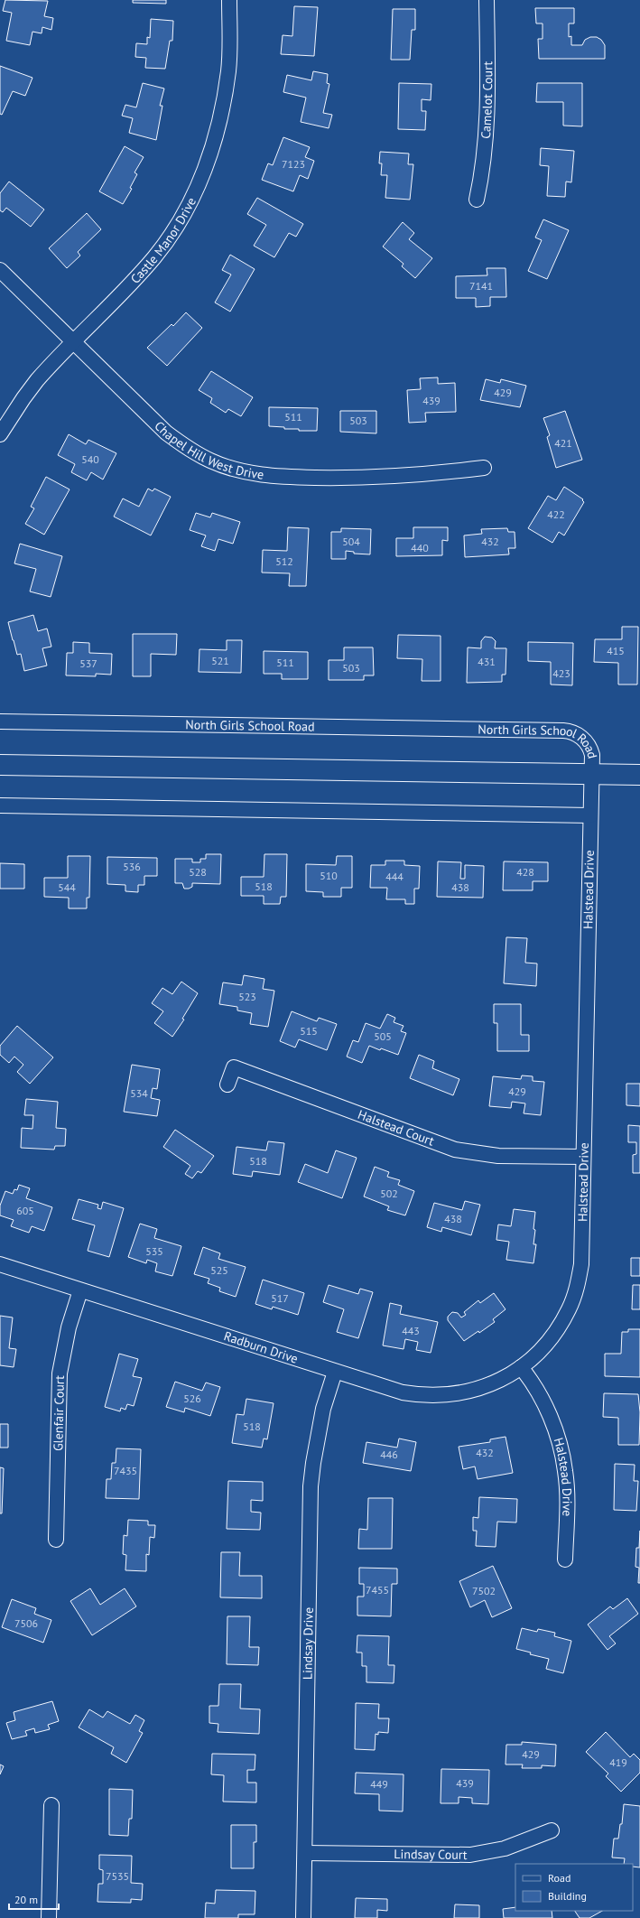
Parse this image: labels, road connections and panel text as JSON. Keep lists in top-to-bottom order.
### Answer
{
  "streets": {
    "main road": ["North Girls School Road"],
    "street": [
      "Camelot Court",
      "Castle Manor Drive",
      "Chapel Hill West Drive",
      "Halstead Drive",
      "Halstead Court",
      "Radburn Drive",
      "Glenfair Court",
      "Lindsay Drive",
      "Lindsay Court"
    ]
  },
  "crossings": [
    ["Castle Manor Drive", "Chapel Hill West Drive"],
    ["North Girls School Road", "Halstead Drive"],
    ["Halstead Drive", "Halstead Court"],
    ["Halstead Drive", "Radburn Drive"],
    ["Radburn Drive", "Glenfair Court"],
    ["Radburn Drive", "Lindsay Drive"],
    ["Lindsay Drive", "Lindsay Court"]
  ],
  "house_numbers": [
    "7123",
    "7141",
    "429",
    "439",
    "511",
    "503",
    "421",
    "540",
    "422",
    "504",
    "432",
    "440",
    "512",
    "415",
    "521",
    "431",
    "511",
    "537",
    "503",
    "423",
    "536",
    "528",
    "428",
    "510",
    "444",
    "518",
    "544",
    "438",
    "523",
    "515",
    "505",
    "429",
    "534",
    "518",
    "502",
    "605",
    "438",
    "535",
    "525",
    "517",
    "443",
    "526",
    "518",
    "432",
    "446",
    "7435",
    "7455",
    "7502",
    "7506",
    "429",
    "419",
    "439",
    "449",
    "7535"
  ],
  "legend": ["Road", "Building"],
  "scale_bar": "20 m"
}
